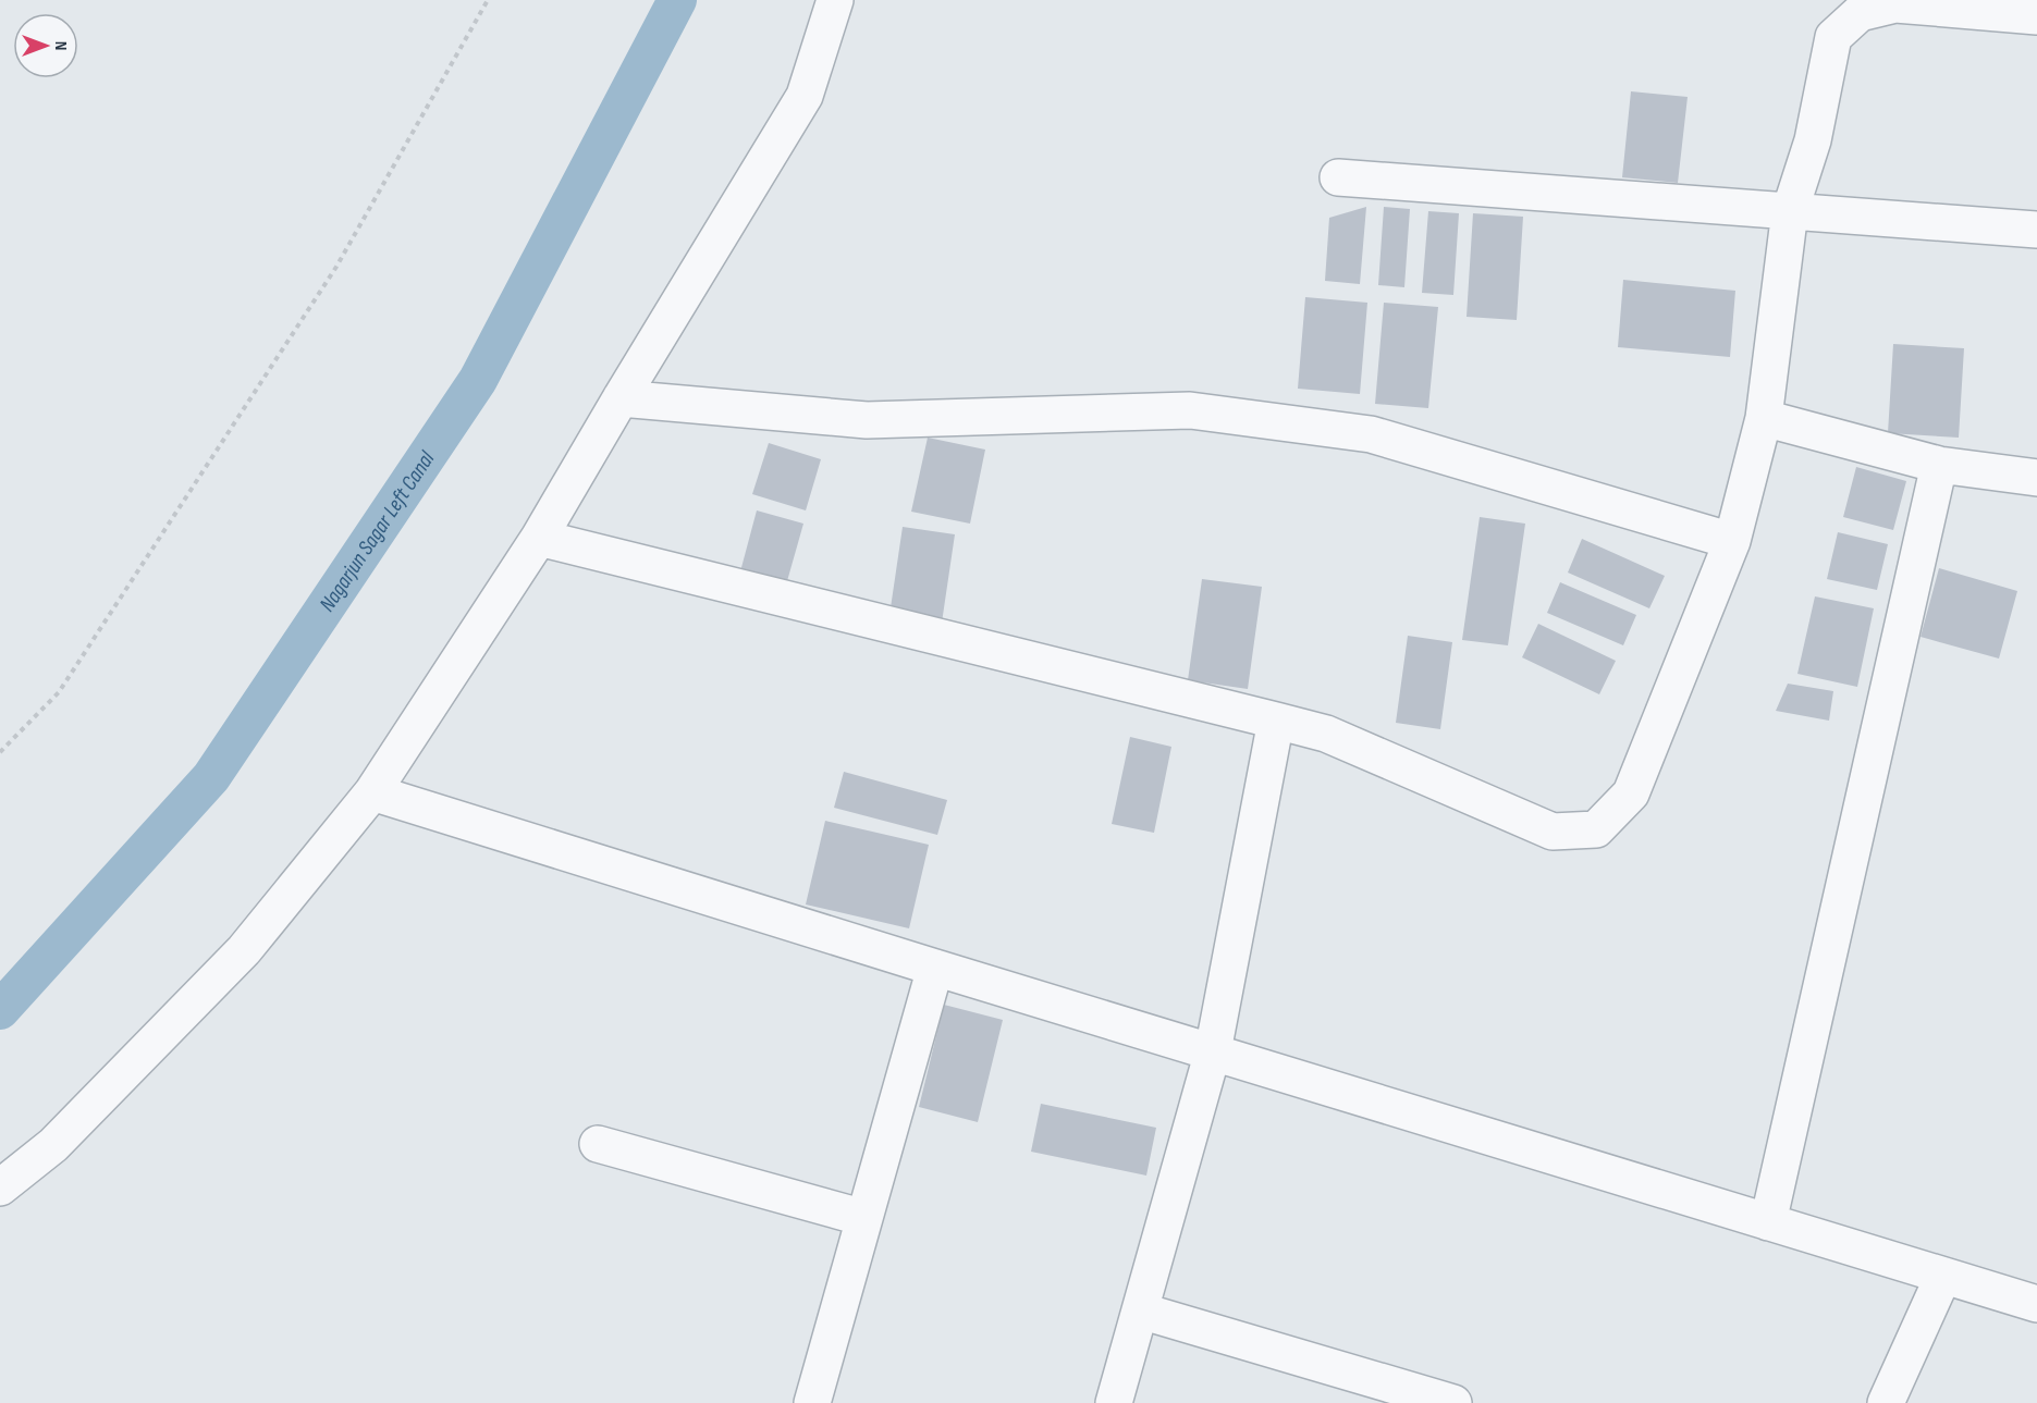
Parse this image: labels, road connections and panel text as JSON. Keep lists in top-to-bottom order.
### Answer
{
  "water": ["Nagarjun Sagar Left Canal"],
  "north": "right"
}
